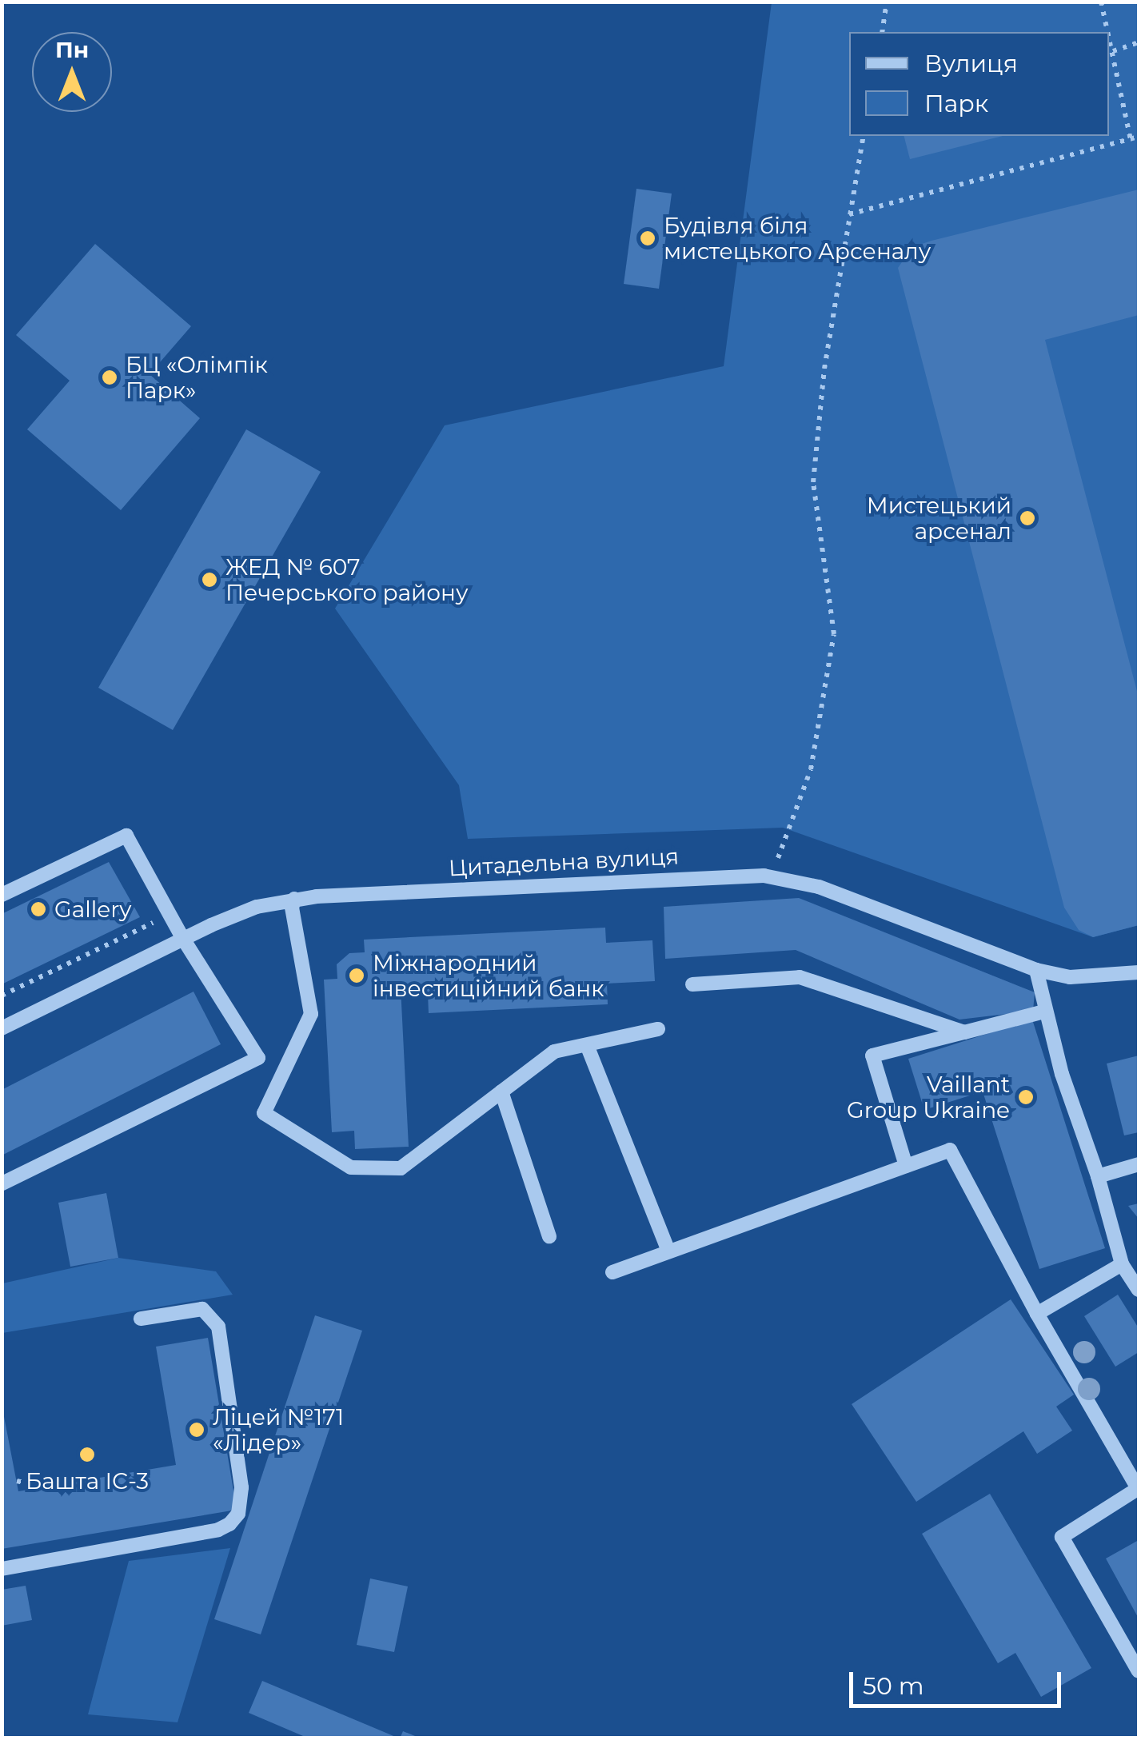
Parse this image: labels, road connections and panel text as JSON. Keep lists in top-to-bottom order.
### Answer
{
  "streets": {
    "street": ["Цитадельна вулиця"]
  },
  "places": [
    "Будівля біля мистецького Арсеналу",
    "БЦ «Олімпік Парк»",
    "Мистецький арсенал",
    "ЖЕД № 607 Печерського району",
    "Gallery",
    "Міжнародний інвестиційний банк",
    "Vaillant Group Ukraine",
    "Ліцей №171 «Лідер»",
    "Башта ІС-3"
  ],
  "legend": ["Вулиця", "Парк"],
  "scale_bar": "50 m",
  "north": "top"
}
